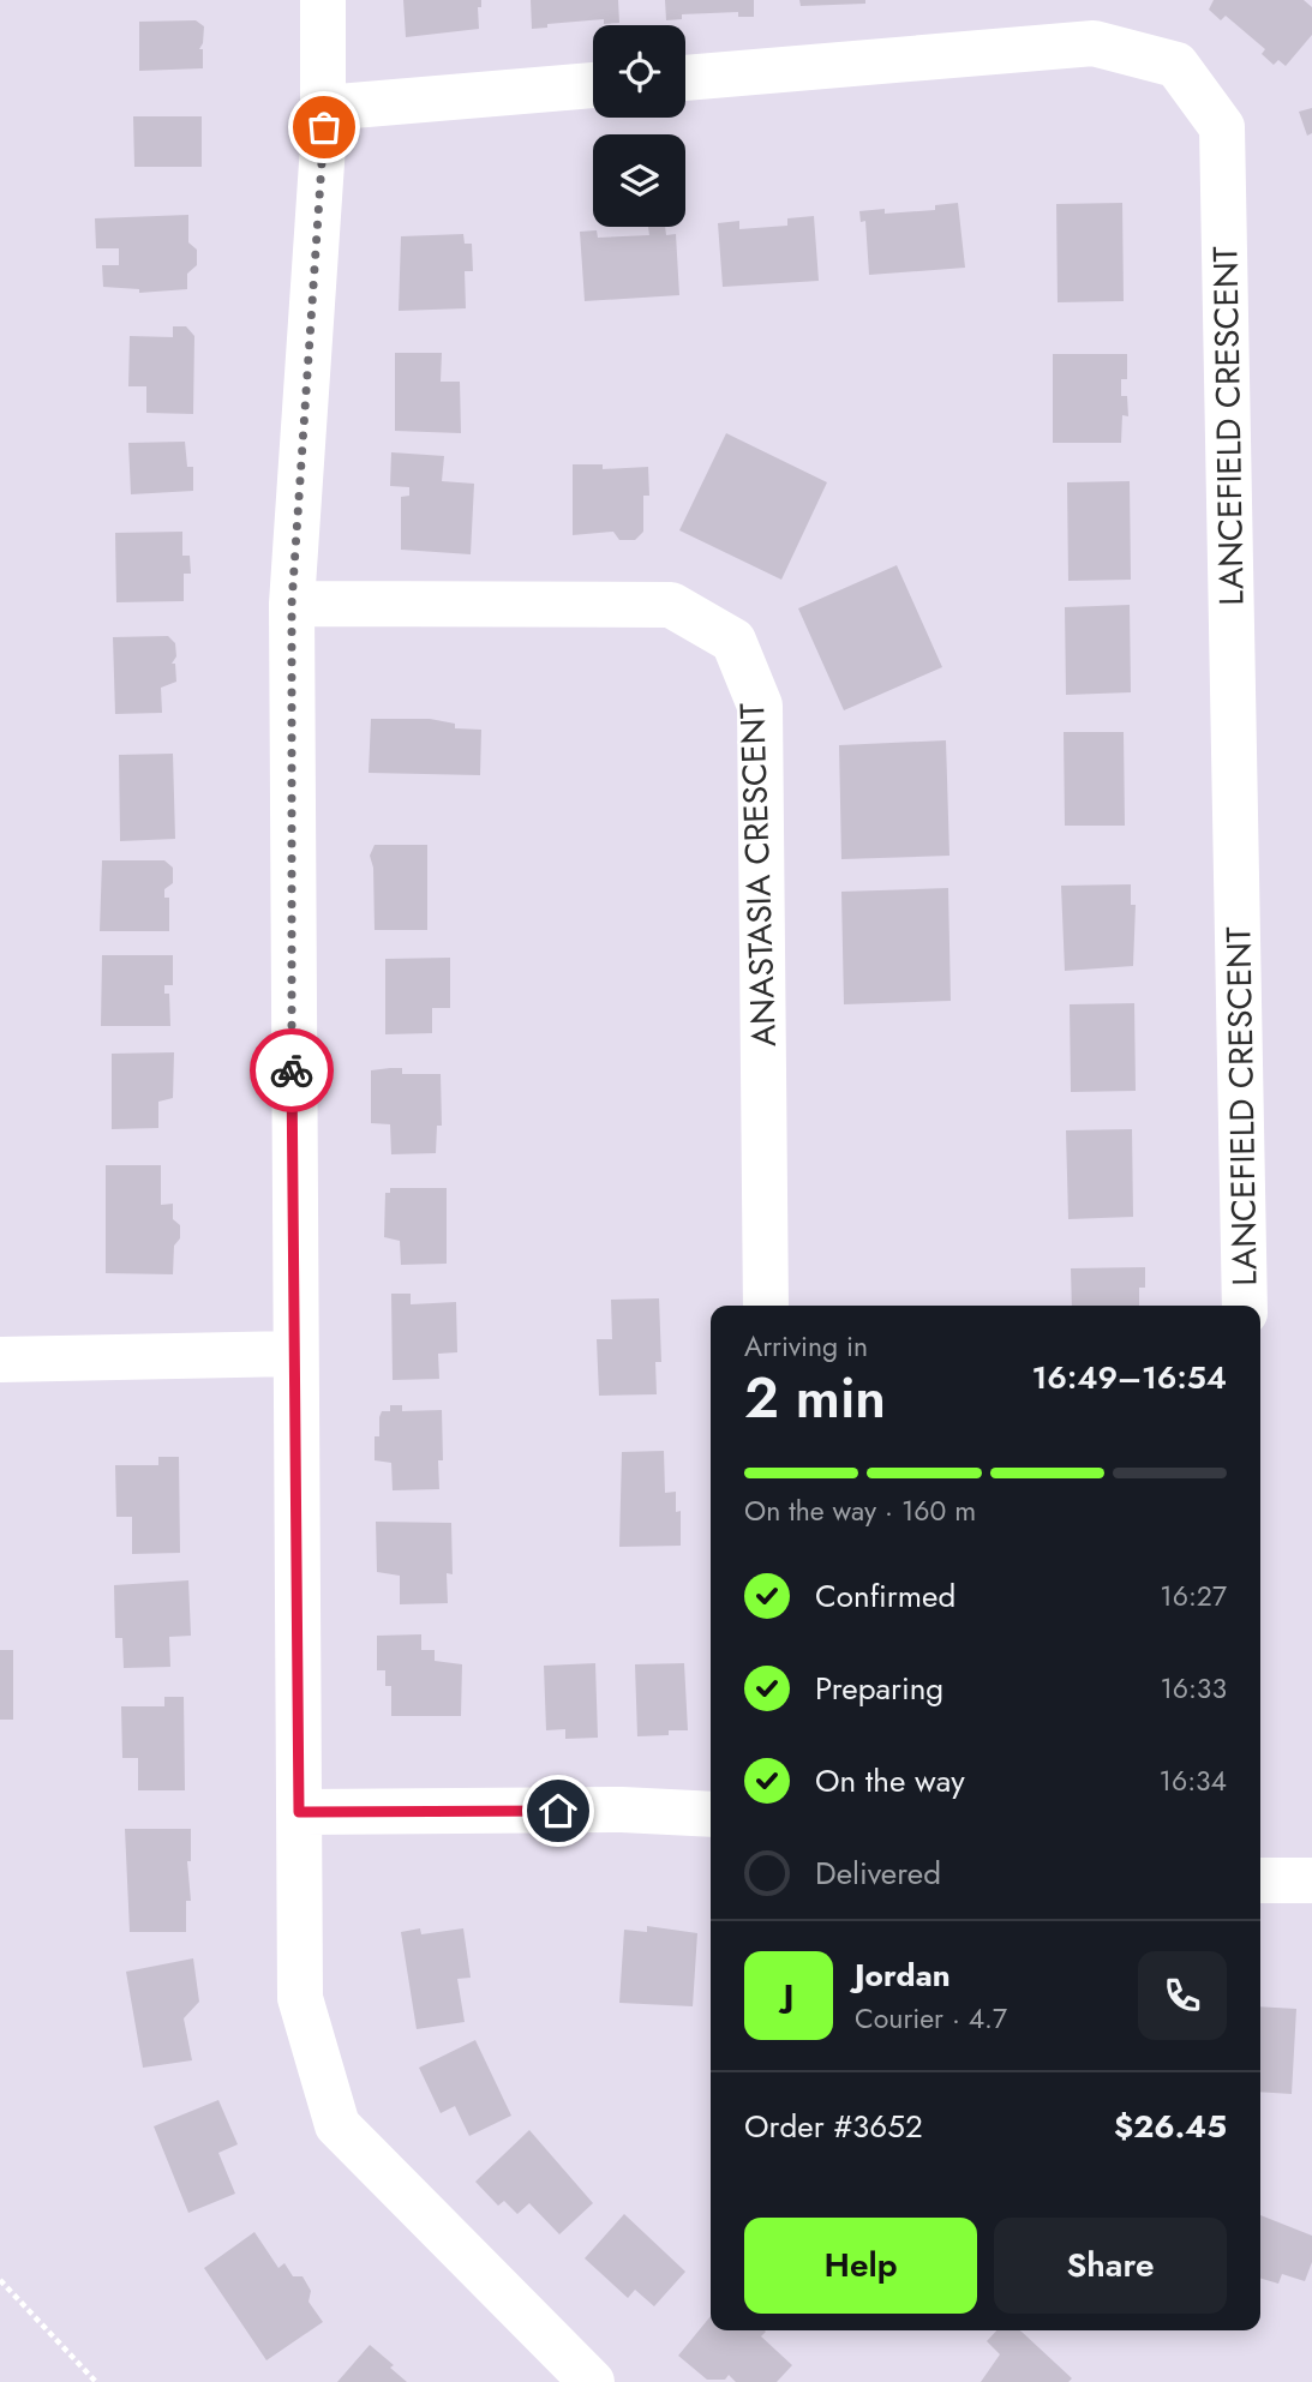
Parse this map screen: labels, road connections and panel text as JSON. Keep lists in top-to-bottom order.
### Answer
{
  "streets": {
    "street": ["LANCEFIELD CRESCENT", "ANASTASIA CRESCENT"]
  },
  "page": {
    "heading": ["2 min", "Arriving in", "16:49–16:54"],
    "panel": [
      "Jordan",
      "Courier · 4.7",
      "Order #3652",
      "$26.45"
    ],
    "bar": "On the way · 160 m",
    "list": [
      ["Confirmed", "16:27"],
      ["Preparing", "16:33"],
      ["On the way", "16:34"],
      "Delivered"
    ],
    "round": "J",
    "buttons": ["Help", "Share"]
  }
}
